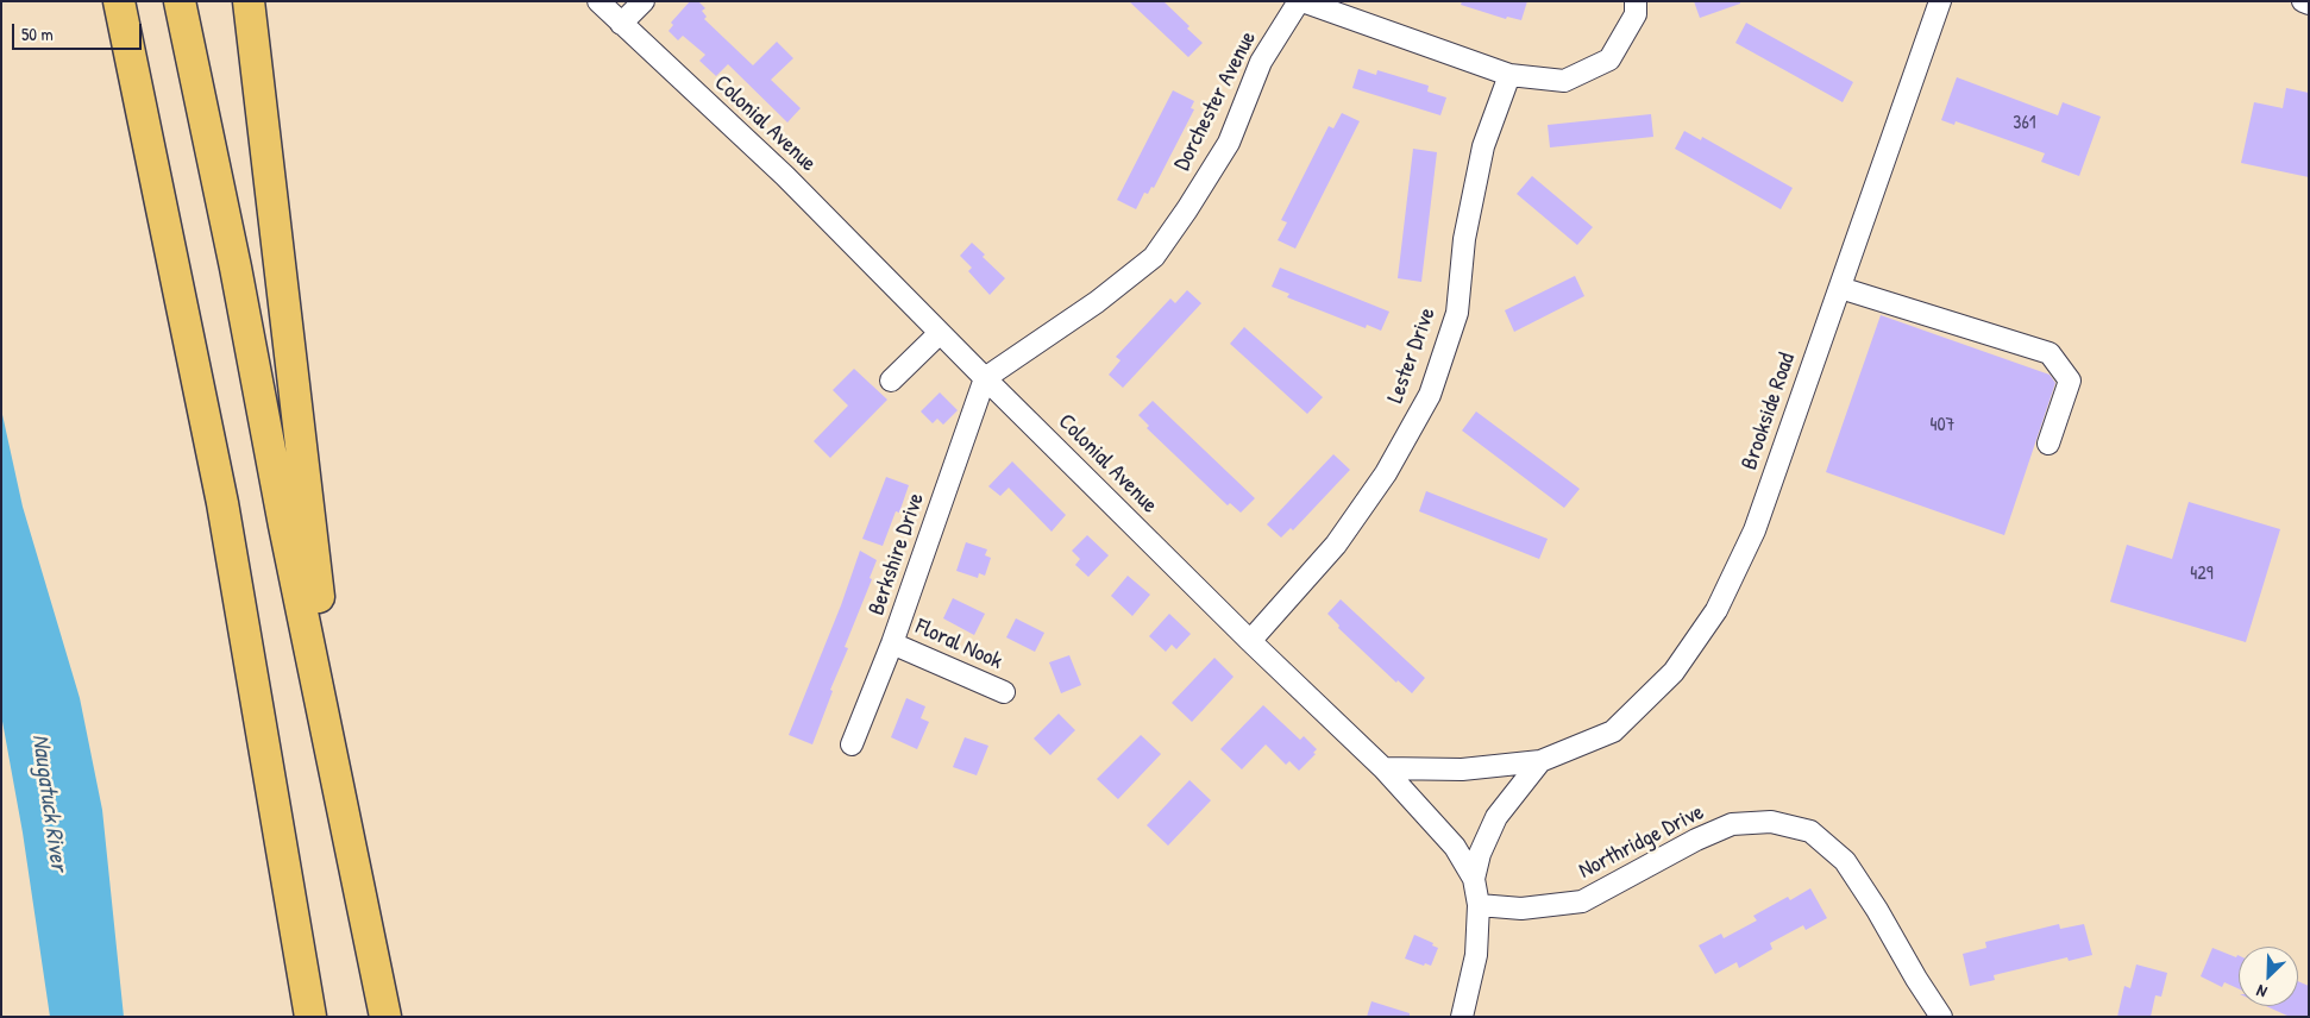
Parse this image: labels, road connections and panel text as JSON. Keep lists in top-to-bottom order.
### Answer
{
  "streets": {
    "street": [
      "Dorchester Avenue",
      "Colonial Avenue",
      "Lester Drive",
      "Brookside Road",
      "Berkshire Drive",
      "Floral Nook",
      "Northridge Drive"
    ]
  },
  "crossings": [
    ["Dorchester Avenue", "Colonial Avenue"],
    ["Dorchester Avenue", "Lester Drive"],
    ["Dorchester Avenue", "Berkshire Drive"],
    ["Colonial Avenue", "Lester Drive"],
    ["Colonial Avenue", "Brookside Road"],
    ["Colonial Avenue", "Berkshire Drive"],
    ["Colonial Avenue", "Northridge Drive"],
    ["Berkshire Drive", "Floral Nook"]
  ],
  "water": ["Naugatuck River"],
  "house_numbers": ["361", "407", "429"],
  "scale_bar": "50 m",
  "north": "bottom left"
}
